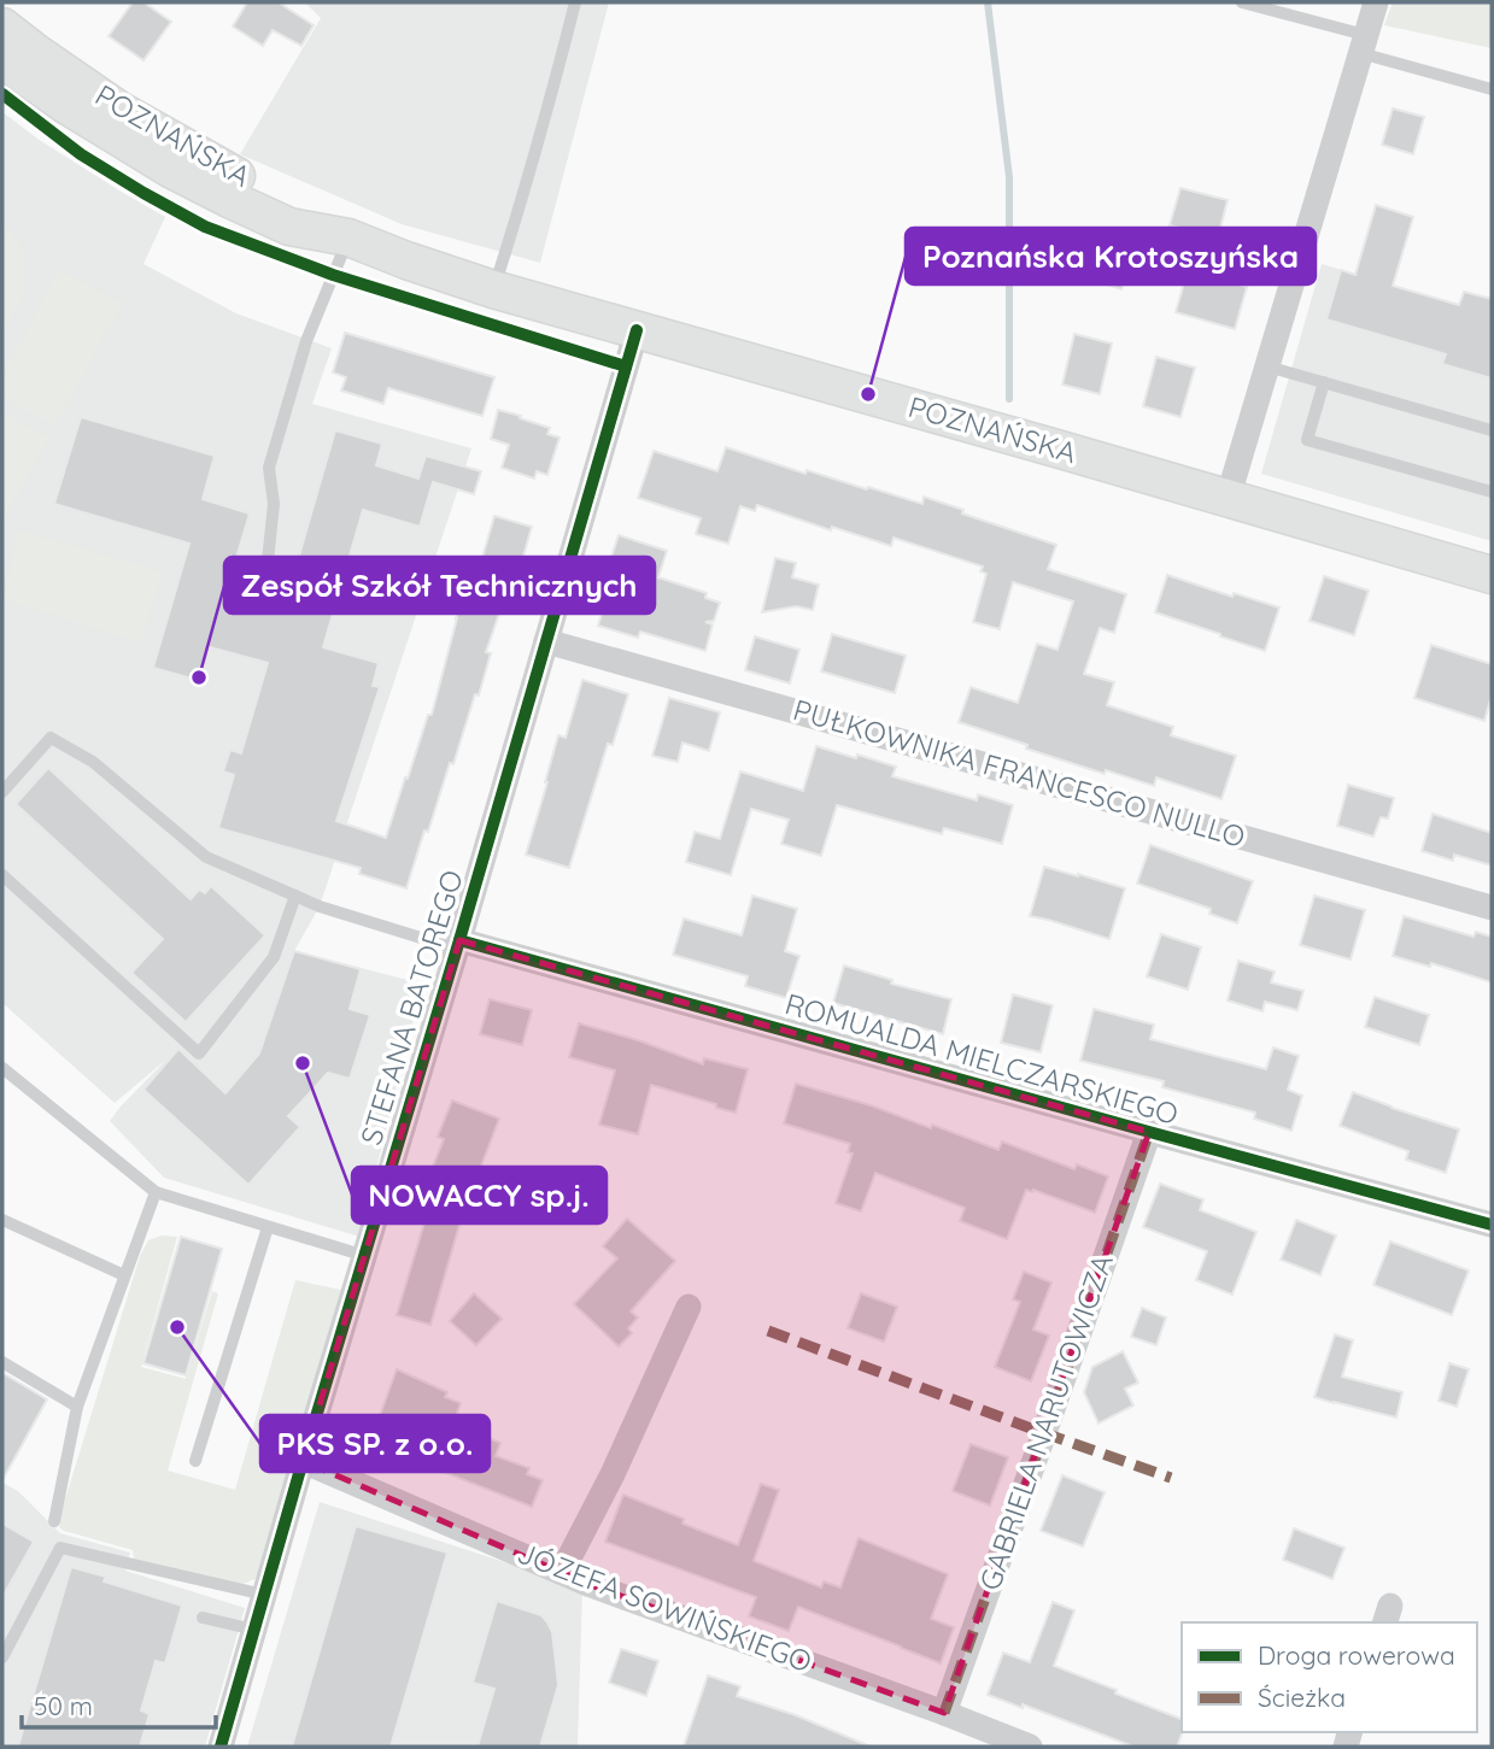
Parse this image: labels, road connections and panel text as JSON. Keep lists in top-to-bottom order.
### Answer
{
  "streets": {
    "main road": ["POZNAŃSKA"],
    "street": [
      "PUŁKOWNIKA FRANCESCO NULLO",
      "STEFANA BATOREGO",
      "ROMUALDA MIELCZARSKIEGO",
      "GABRIELA NARUTOWICZA",
      "JÓZEFA SOWIŃSKIEGO"
    ]
  },
  "crossings": [
    ["POZNAŃSKA", "STEFANA BATOREGO"],
    ["PUŁKOWNIKA FRANCESCO NULLO", "STEFANA BATOREGO"],
    ["STEFANA BATOREGO", "ROMUALDA MIELCZARSKIEGO"],
    ["STEFANA BATOREGO", "JÓZEFA SOWIŃSKIEGO"],
    ["ROMUALDA MIELCZARSKIEGO", "GABRIELA NARUTOWICZA"],
    ["GABRIELA NARUTOWICZA", "JÓZEFA SOWIŃSKIEGO"]
  ],
  "places": [
    "Poznańska Krotoszyńska",
    "Zespół Szkół Technicznych",
    "NOWACCY sp.j.",
    "PKS SP. z o.o."
  ],
  "legend": ["Droga rowerowa", "Ścieżka"],
  "scale_bar": "50 m"
}
